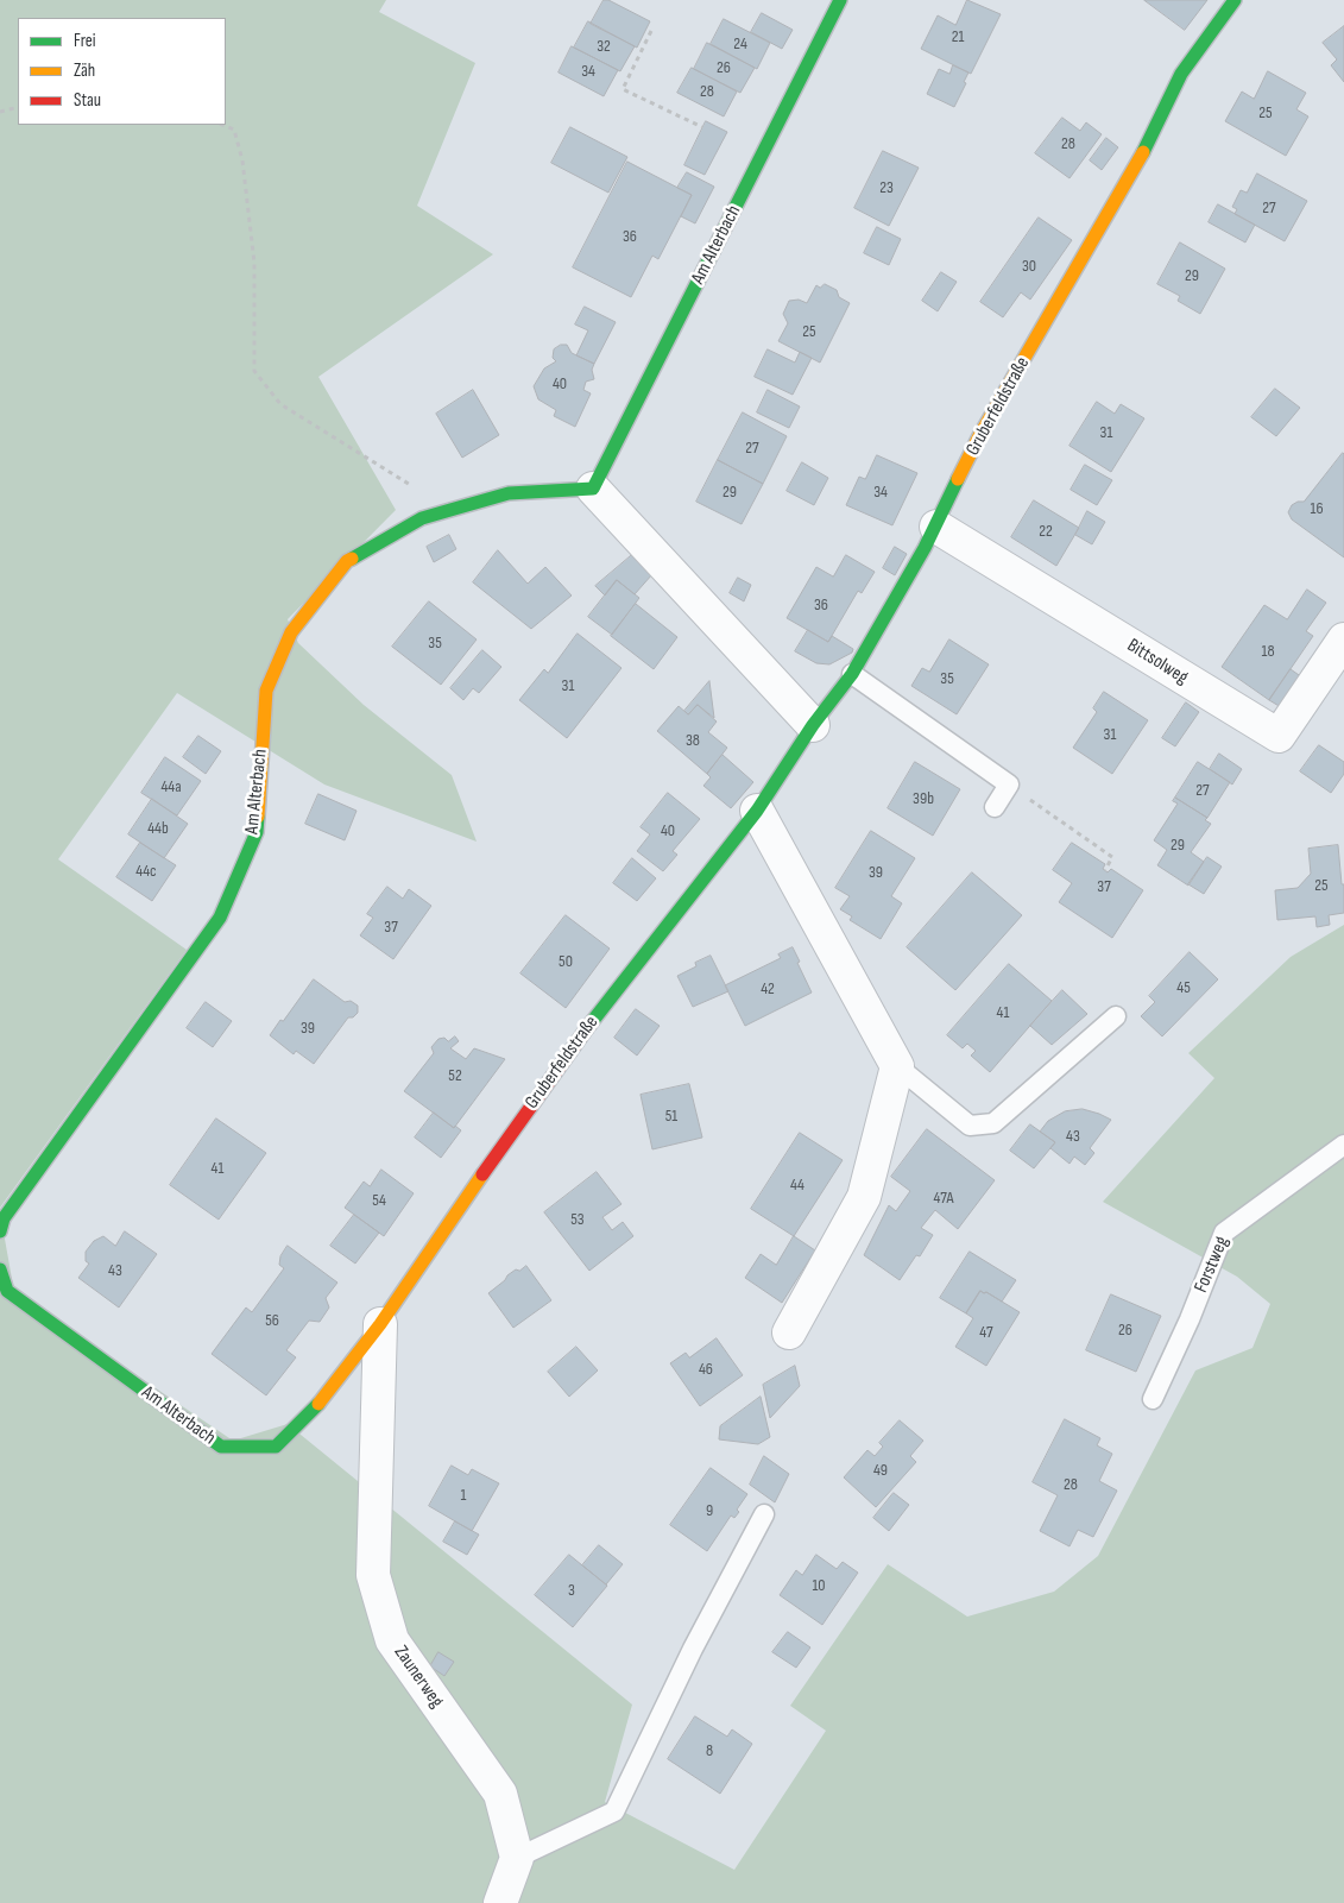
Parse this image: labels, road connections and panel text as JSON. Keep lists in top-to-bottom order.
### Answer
{
  "streets": {
    "street": [
      "Am Alterbach",
      "Gruberfeldstraße",
      "Bittsolweg",
      "Zaunerweg"
    ],
    "lane": ["Forstweg"]
  },
  "crossings": [
    ["Am Alterbach", "Gruberfeldstraße"],
    ["Am Alterbach", "Zaunerweg"],
    ["Gruberfeldstraße", "Bittsolweg"],
    ["Gruberfeldstraße", "Zaunerweg"]
  ],
  "house_numbers": [
    "21",
    "24",
    "32",
    "26",
    "34",
    "28",
    "25",
    "28",
    "23",
    "27",
    "36",
    "30",
    "29",
    "25",
    "40",
    "31",
    "27",
    "29",
    "34",
    "16",
    "22",
    "36",
    "35",
    "18",
    "35",
    "31",
    "31",
    "38",
    "44a",
    "27",
    "39b",
    "44b",
    "40",
    "29",
    "44c",
    "39",
    "25",
    "37",
    "37",
    "50",
    "45",
    "42",
    "41",
    "39",
    "52",
    "51",
    "43",
    "41",
    "44",
    "47A",
    "54",
    "53",
    "43",
    "56",
    "26",
    "47",
    "46",
    "49",
    "28",
    "1",
    "9",
    "10",
    "3",
    "8"
  ],
  "legend": ["Frei", "Zäh", "Stau"]
}
